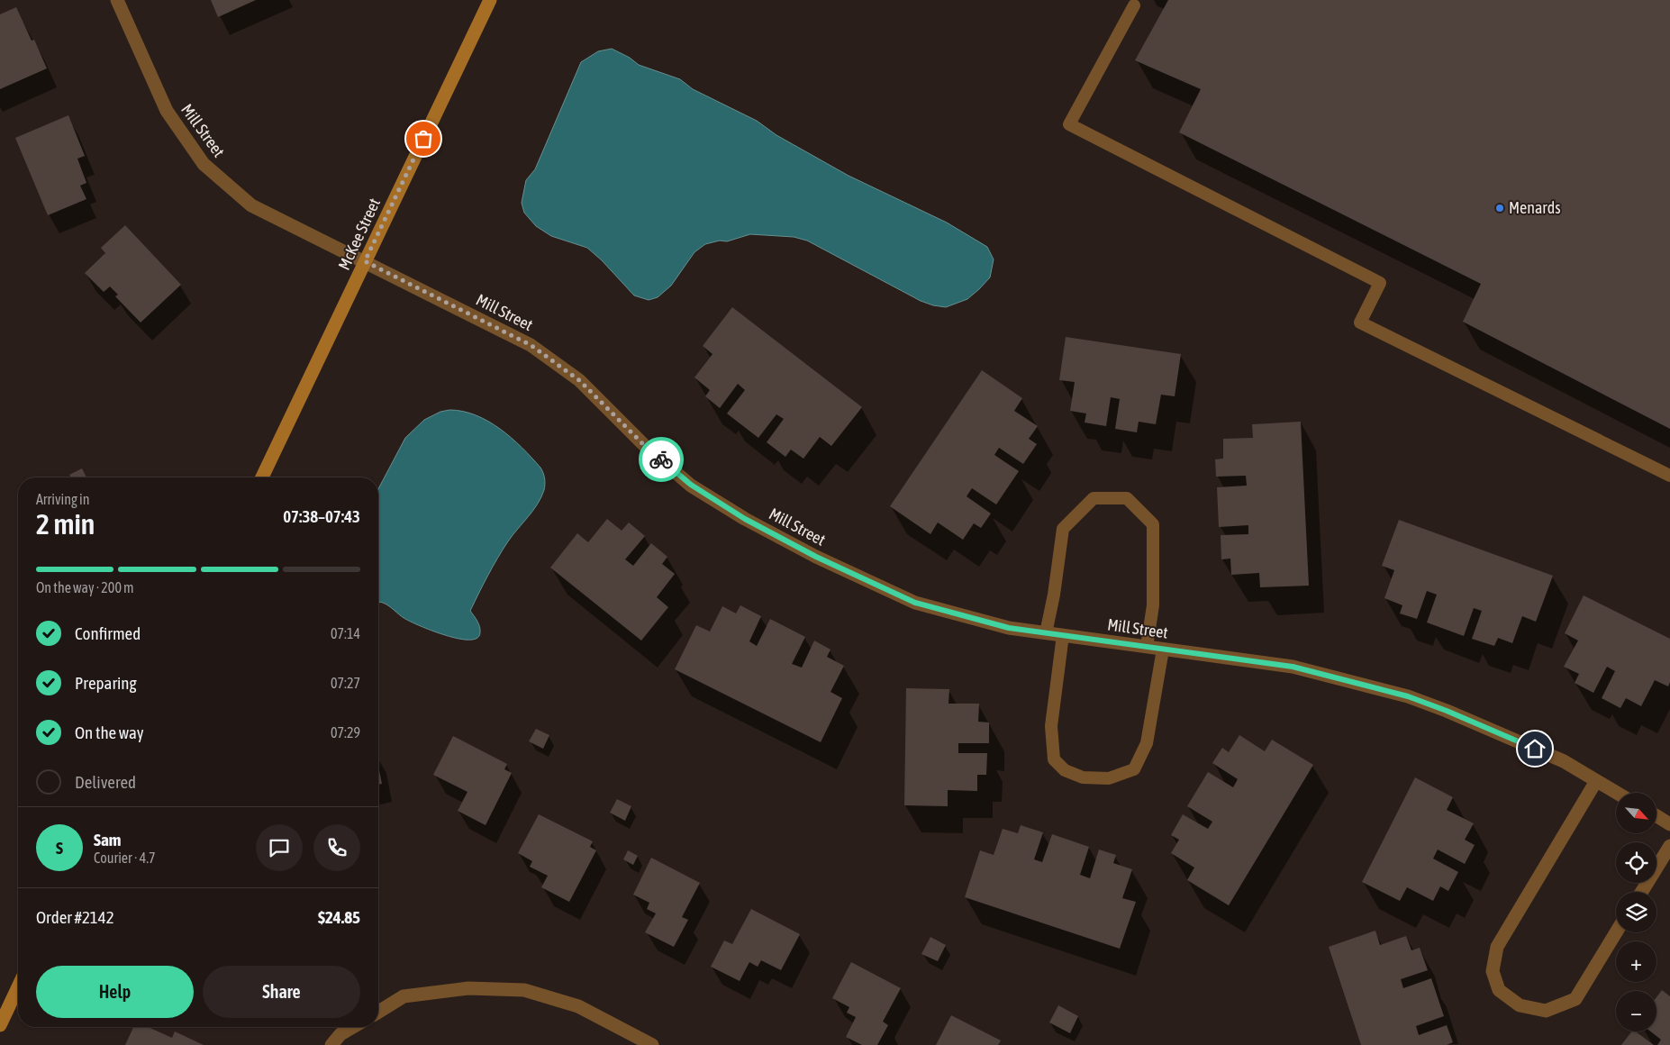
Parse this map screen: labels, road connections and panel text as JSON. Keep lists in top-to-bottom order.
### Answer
{
  "streets": {
    "street": ["Mill Street", "McKee Street"]
  },
  "crossings": [
    ["Mill Street", "McKee Street"]
  ],
  "places": ["Menards"],
  "north": "bottom right",
  "page": {
    "heading": ["2 min", "Arriving in", "07:38–07:43"],
    "panel": [
      "Sam",
      "Courier · 4.7",
      "Order #2142",
      "$24.85"
    ],
    "bar": "On the way · 200 m",
    "list": [
      ["Confirmed", "07:14"],
      ["Preparing", "07:27"],
      ["On the way", "07:29"],
      "Delivered"
    ],
    "map_buttons": ["+", "−"],
    "round": "S",
    "buttons": ["Help", "Share"]
  }
}
